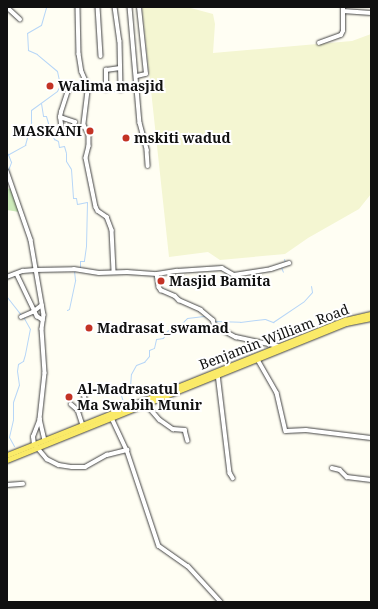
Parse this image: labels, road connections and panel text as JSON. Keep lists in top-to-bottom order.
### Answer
{
  "streets": {
    "main road": ["Benjamin William Road"]
  },
  "places": [
    "Walima masjid",
    "MASKANI",
    "mskiti wadud",
    "Masjid Bamita",
    "Madrasat_swamad",
    "Al-Madrasatul Ma Swabih Munir"
  ]
}
